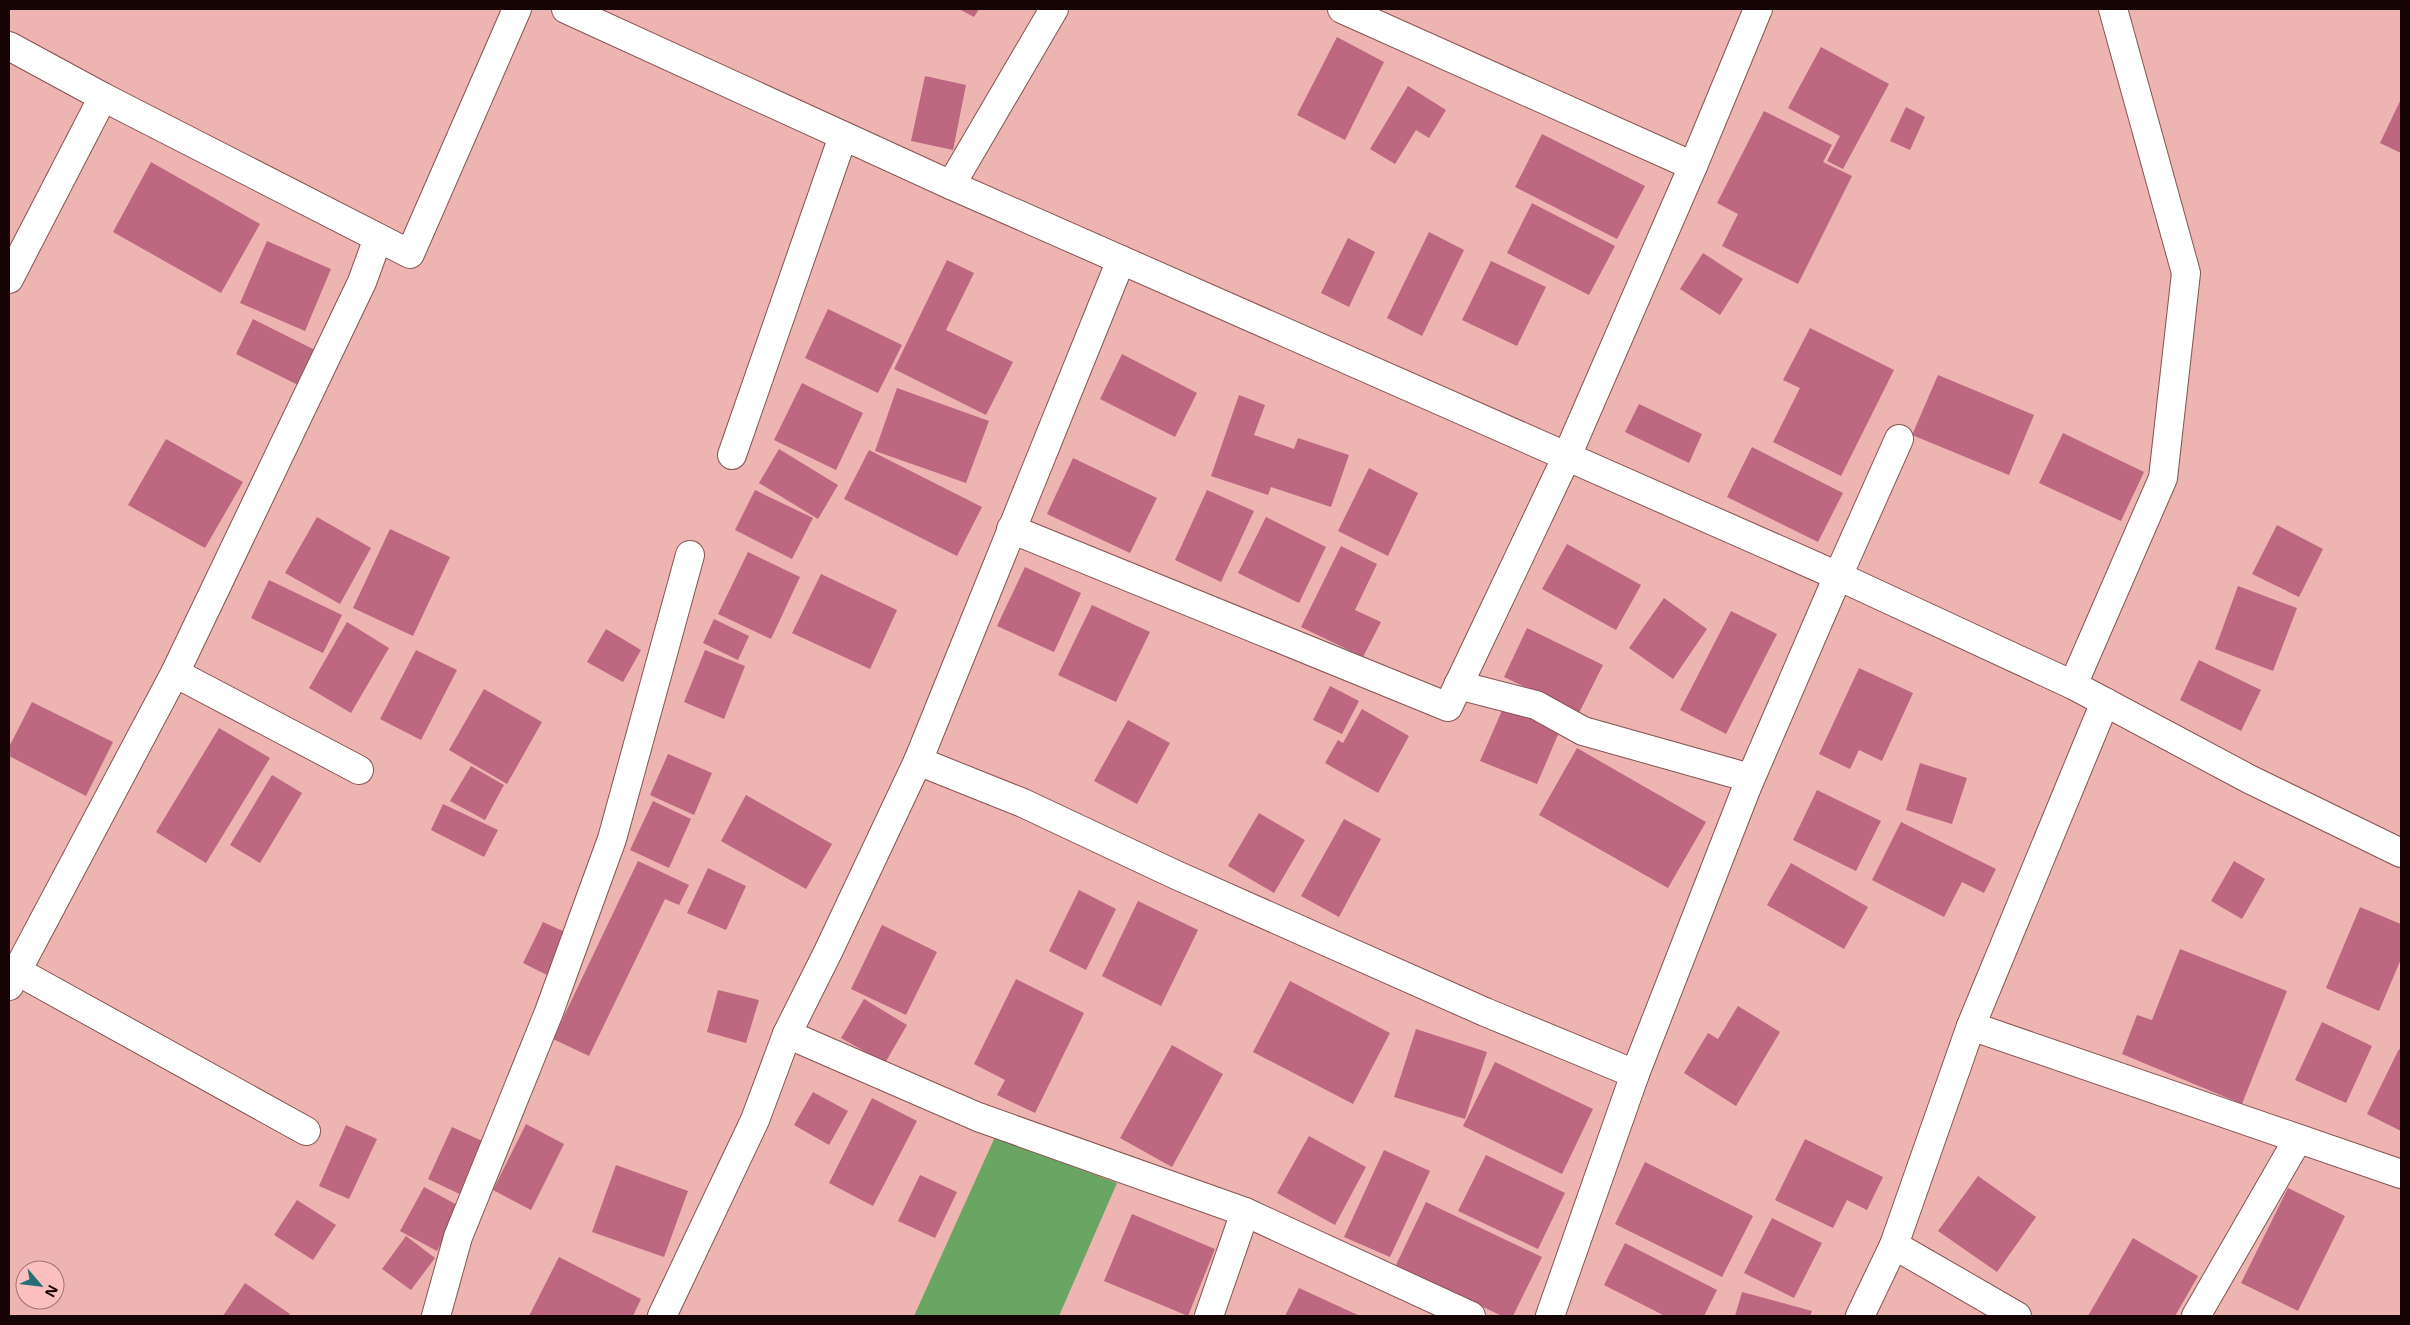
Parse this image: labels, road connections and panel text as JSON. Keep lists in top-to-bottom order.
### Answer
{
  "north": "bottom right"
}
